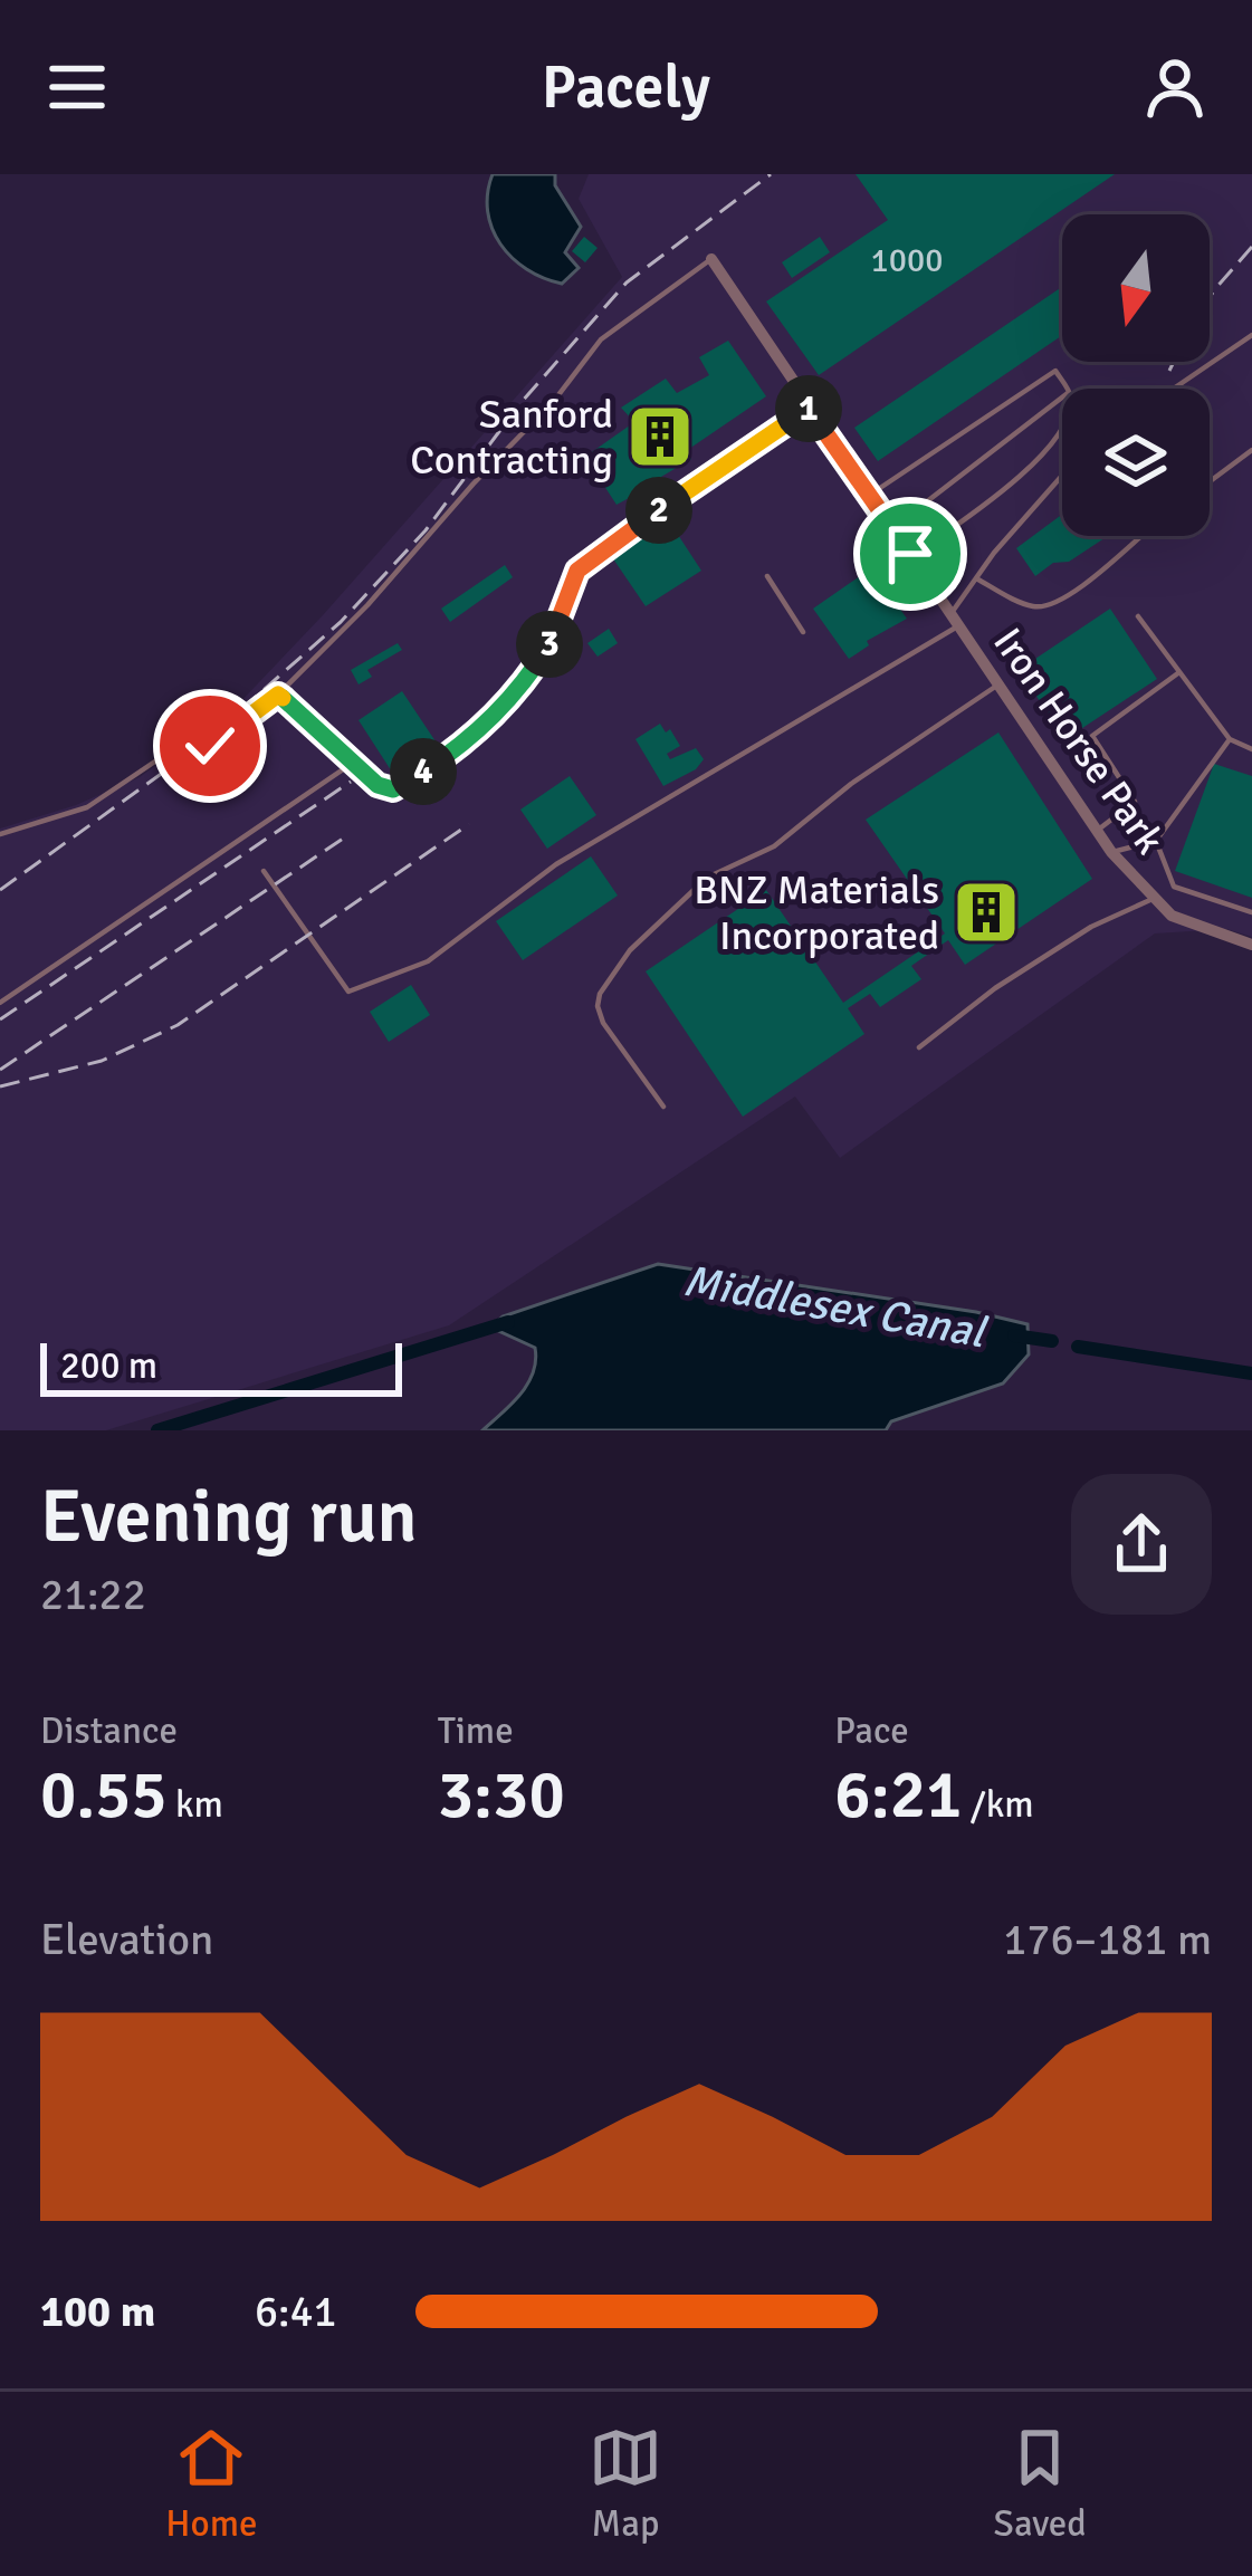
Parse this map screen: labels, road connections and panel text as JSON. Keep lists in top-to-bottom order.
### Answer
{
  "streets": {
    "street": ["Iron Horse Park"]
  },
  "water": ["Middlesex Canal"],
  "places": {
    "building": ["Sanford Contracting", "BNZ Materials Incorporated"]
  },
  "house_numbers": ["1000"],
  "scale_bar": "200 m",
  "north": "bottom",
  "page": {
    "header": "Pacely",
    "pins": [
      "1",
      "2",
      "3",
      "4"
    ],
    "scale": "200 m",
    "heading": ["Evening run", "21:22"],
    "stats": [
      ["Distance", "0.55 km"],
      ["Time", "3:30"],
      ["Pace", "6:21 /km"]
    ],
    "chart": ["Elevation", "176–181 m"],
    "list": [
      {
        "name": "100 m",
        "note": "6:41"
      }
    ],
    "tabs": ["Home", "Map", "Saved"]
  }
}
